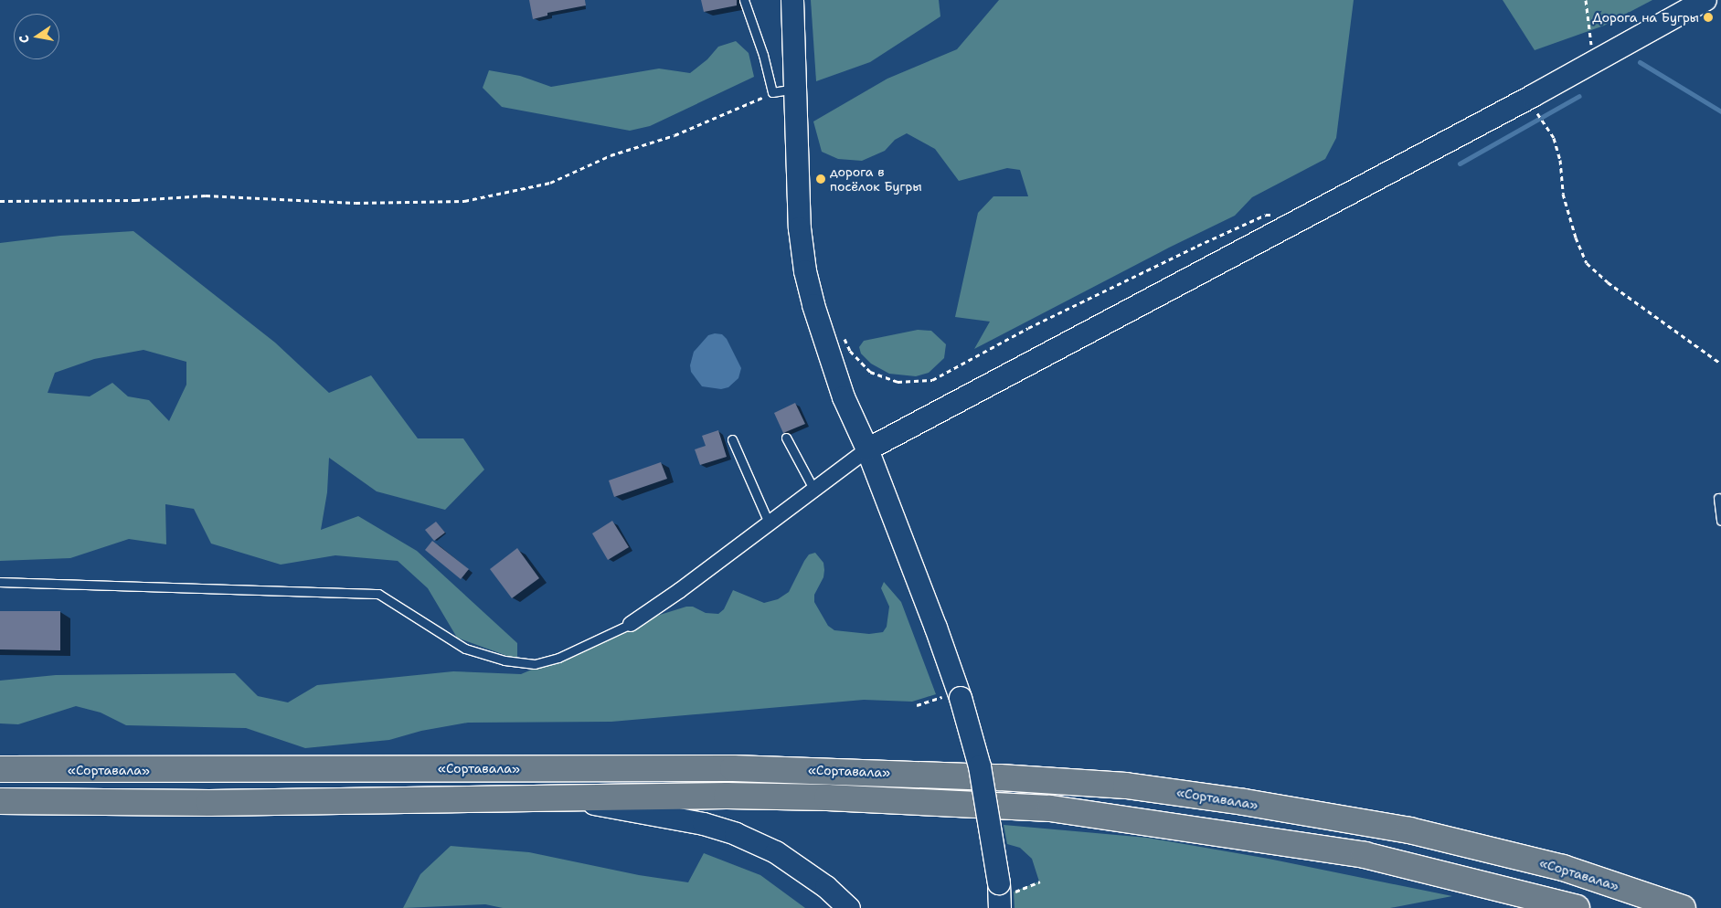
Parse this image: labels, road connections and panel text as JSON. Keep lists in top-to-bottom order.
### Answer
{
  "streets": {
    "highway": ["«Сортавала»"]
  },
  "places": ["Дорога на Бугры", "дорога в посёлок Бугры"],
  "north": "left"
}
